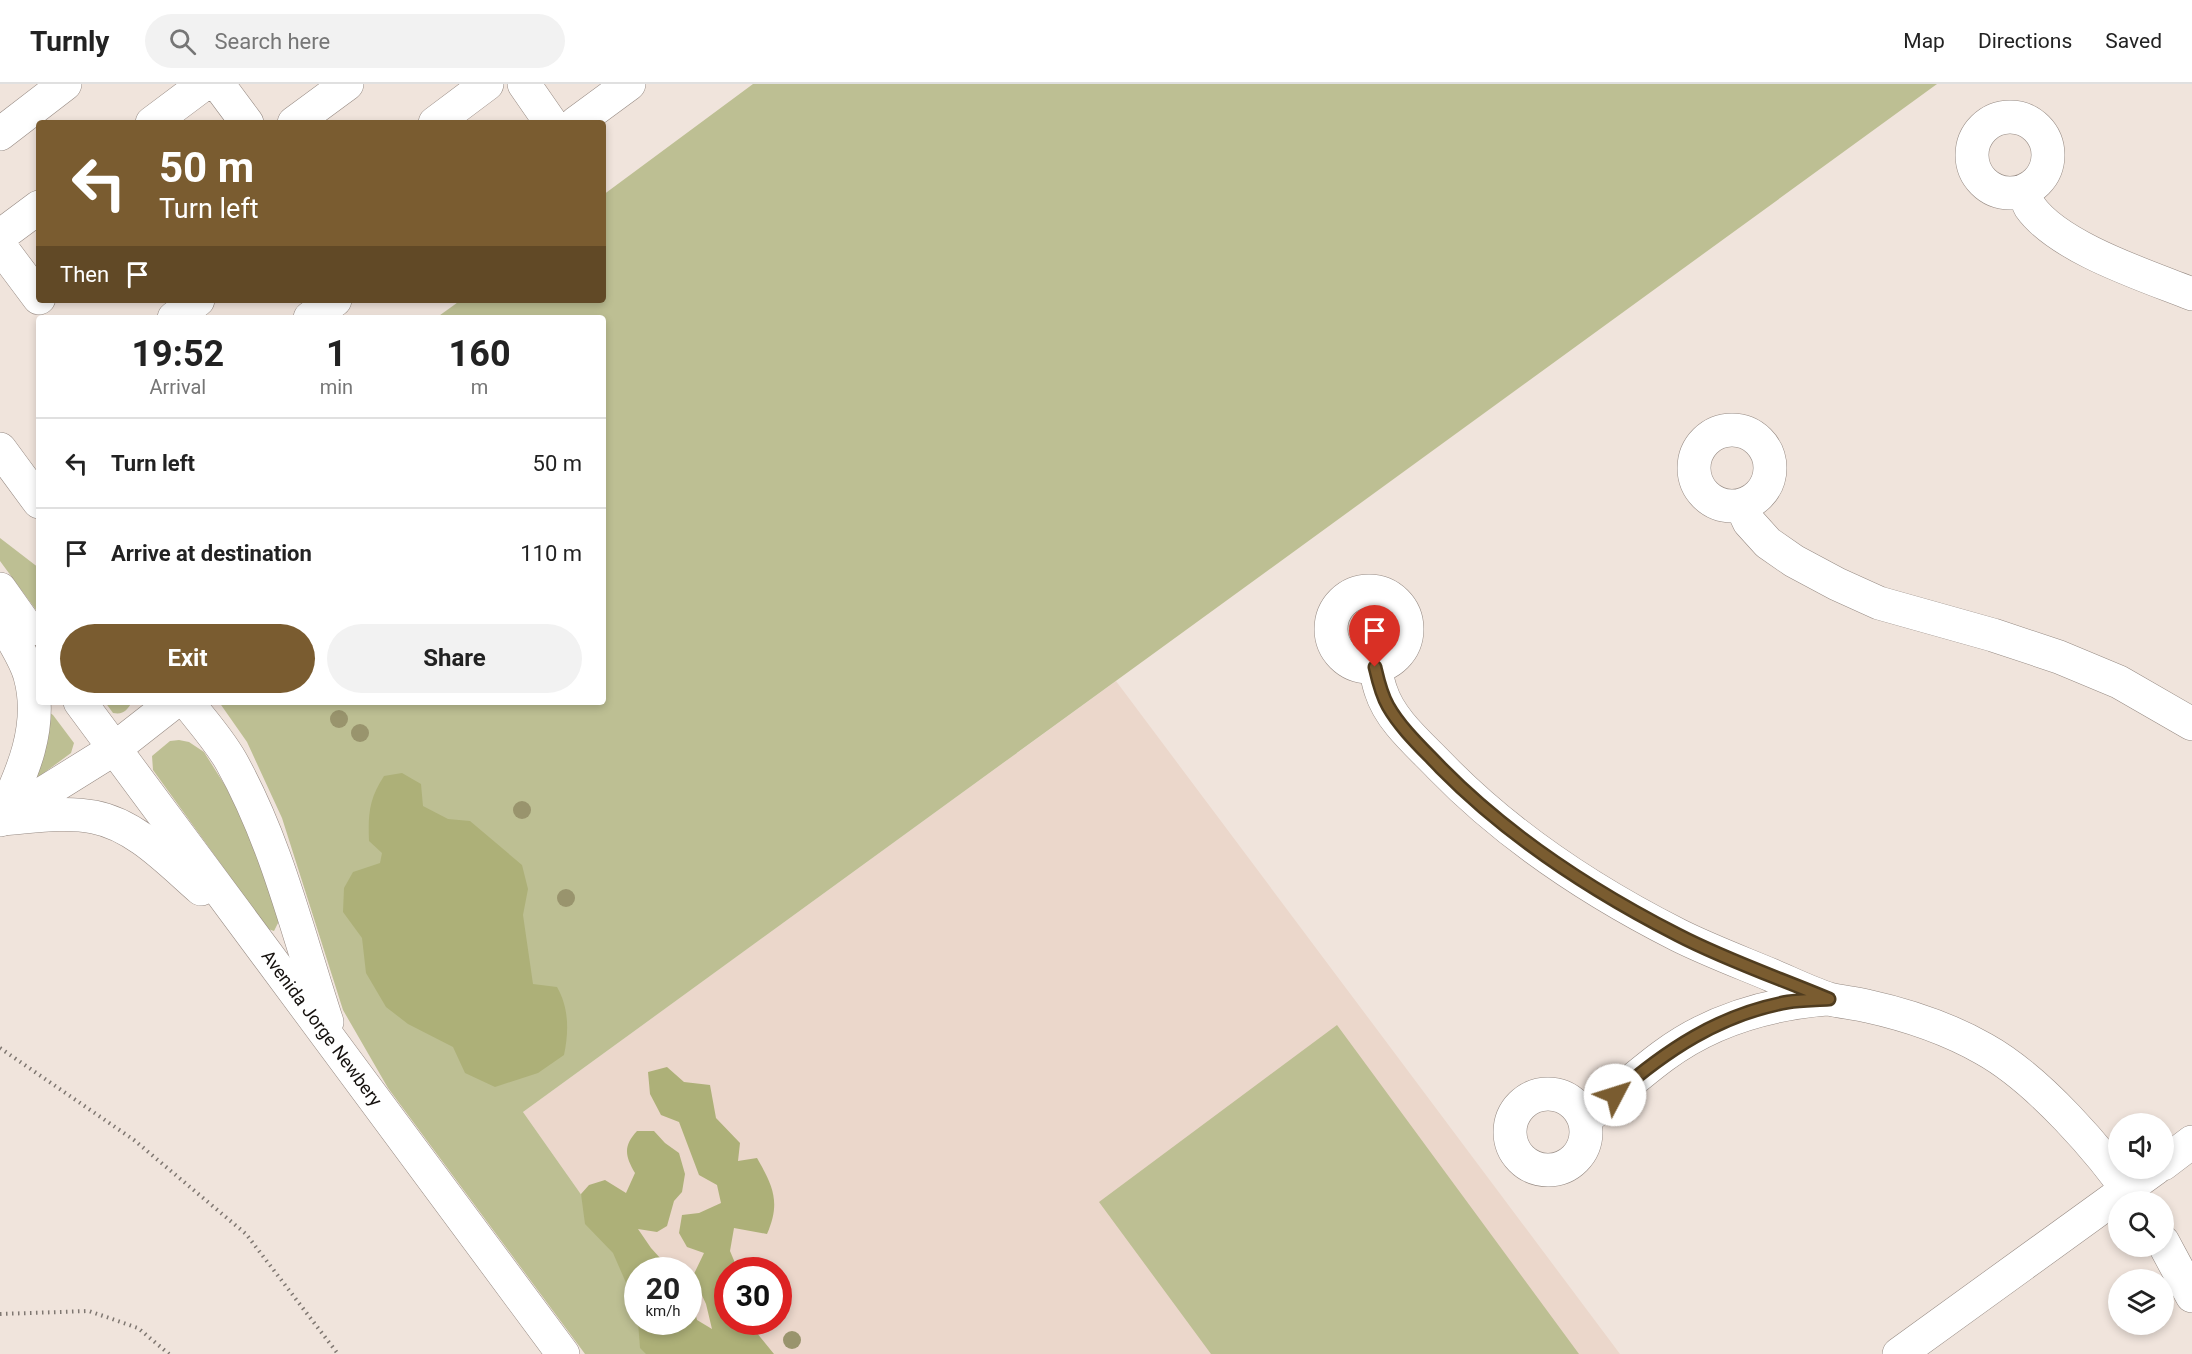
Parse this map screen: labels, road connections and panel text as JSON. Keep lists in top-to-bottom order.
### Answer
{
  "streets": {
    "street": ["Avenida Jorge Newbery"]
  },
  "page": {
    "header": "Turnly",
    "search": "Search here",
    "nav": ["Map", "Directions", "Saved"],
    "turn": ["50 m", "Turn left"],
    "then": "Then",
    "eta": [
      "19:52",
      "Arrival",
      "1",
      "min",
      "160",
      "m"
    ],
    "list": [
      {
        "name": "Turn left",
        "value": "50 m"
      },
      {
        "name": "Arrive at destination",
        "value": "110 m"
      }
    ],
    "buttons": ["Exit", "Share"],
    "speed": "20 km/h",
    "limit": "30"
  }
}
